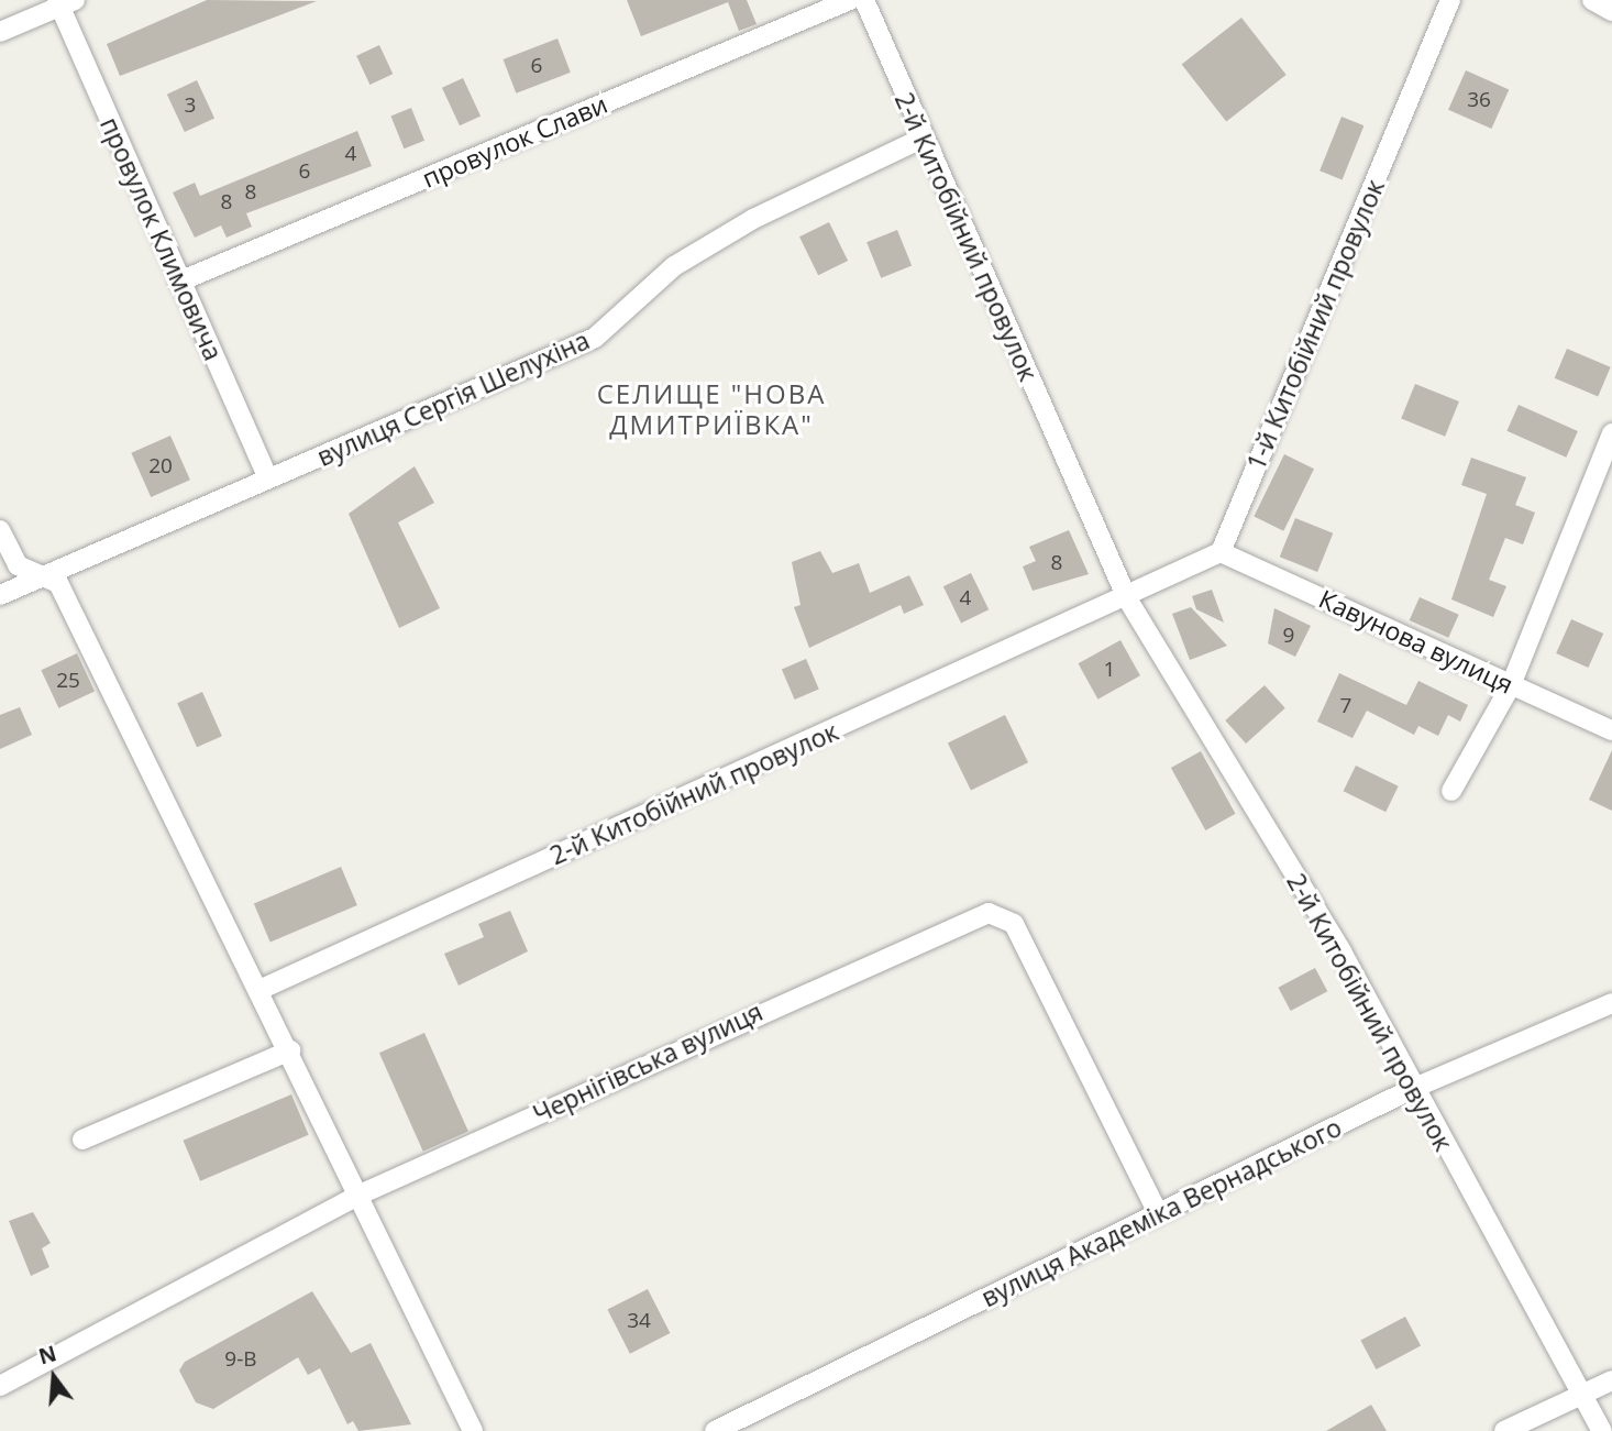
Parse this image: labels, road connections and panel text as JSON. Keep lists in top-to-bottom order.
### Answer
{
  "streets": {
    "street": [
      "провулок Слави",
      "2-й Китобійний провулок",
      "провулок Климовича",
      "1-й Китобійний провулок",
      "вулиця Сергія Шелухіна",
      "Кавунова вулиця",
      "Чернігівська вулиця",
      "вулиця Академіка Вернадського"
    ]
  },
  "crossings": [
    ["провулок Слави", "провулок Климовича"],
    ["2-й Китобійний провулок", "вулиця Сергія Шелухіна"],
    ["2-й Китобійний провулок", "вулиця Академіка Вернадського"],
    ["провулок Климовича", "вулиця Сергія Шелухіна"],
    ["1-й Китобійний провулок", "Кавунова вулиця"],
    ["Чернігівська вулиця", "вулиця Академіка Вернадського"]
  ],
  "districts": ["СЕЛИЩЕ \"НОВА ДМИТРИЇВКА\""],
  "house_numbers": [
    "6",
    "36",
    "3",
    "4",
    "6",
    "8",
    "8",
    "20",
    "8",
    "4",
    "9",
    "1",
    "25",
    "7",
    "34",
    "9-В"
  ],
  "north": "top"
}
